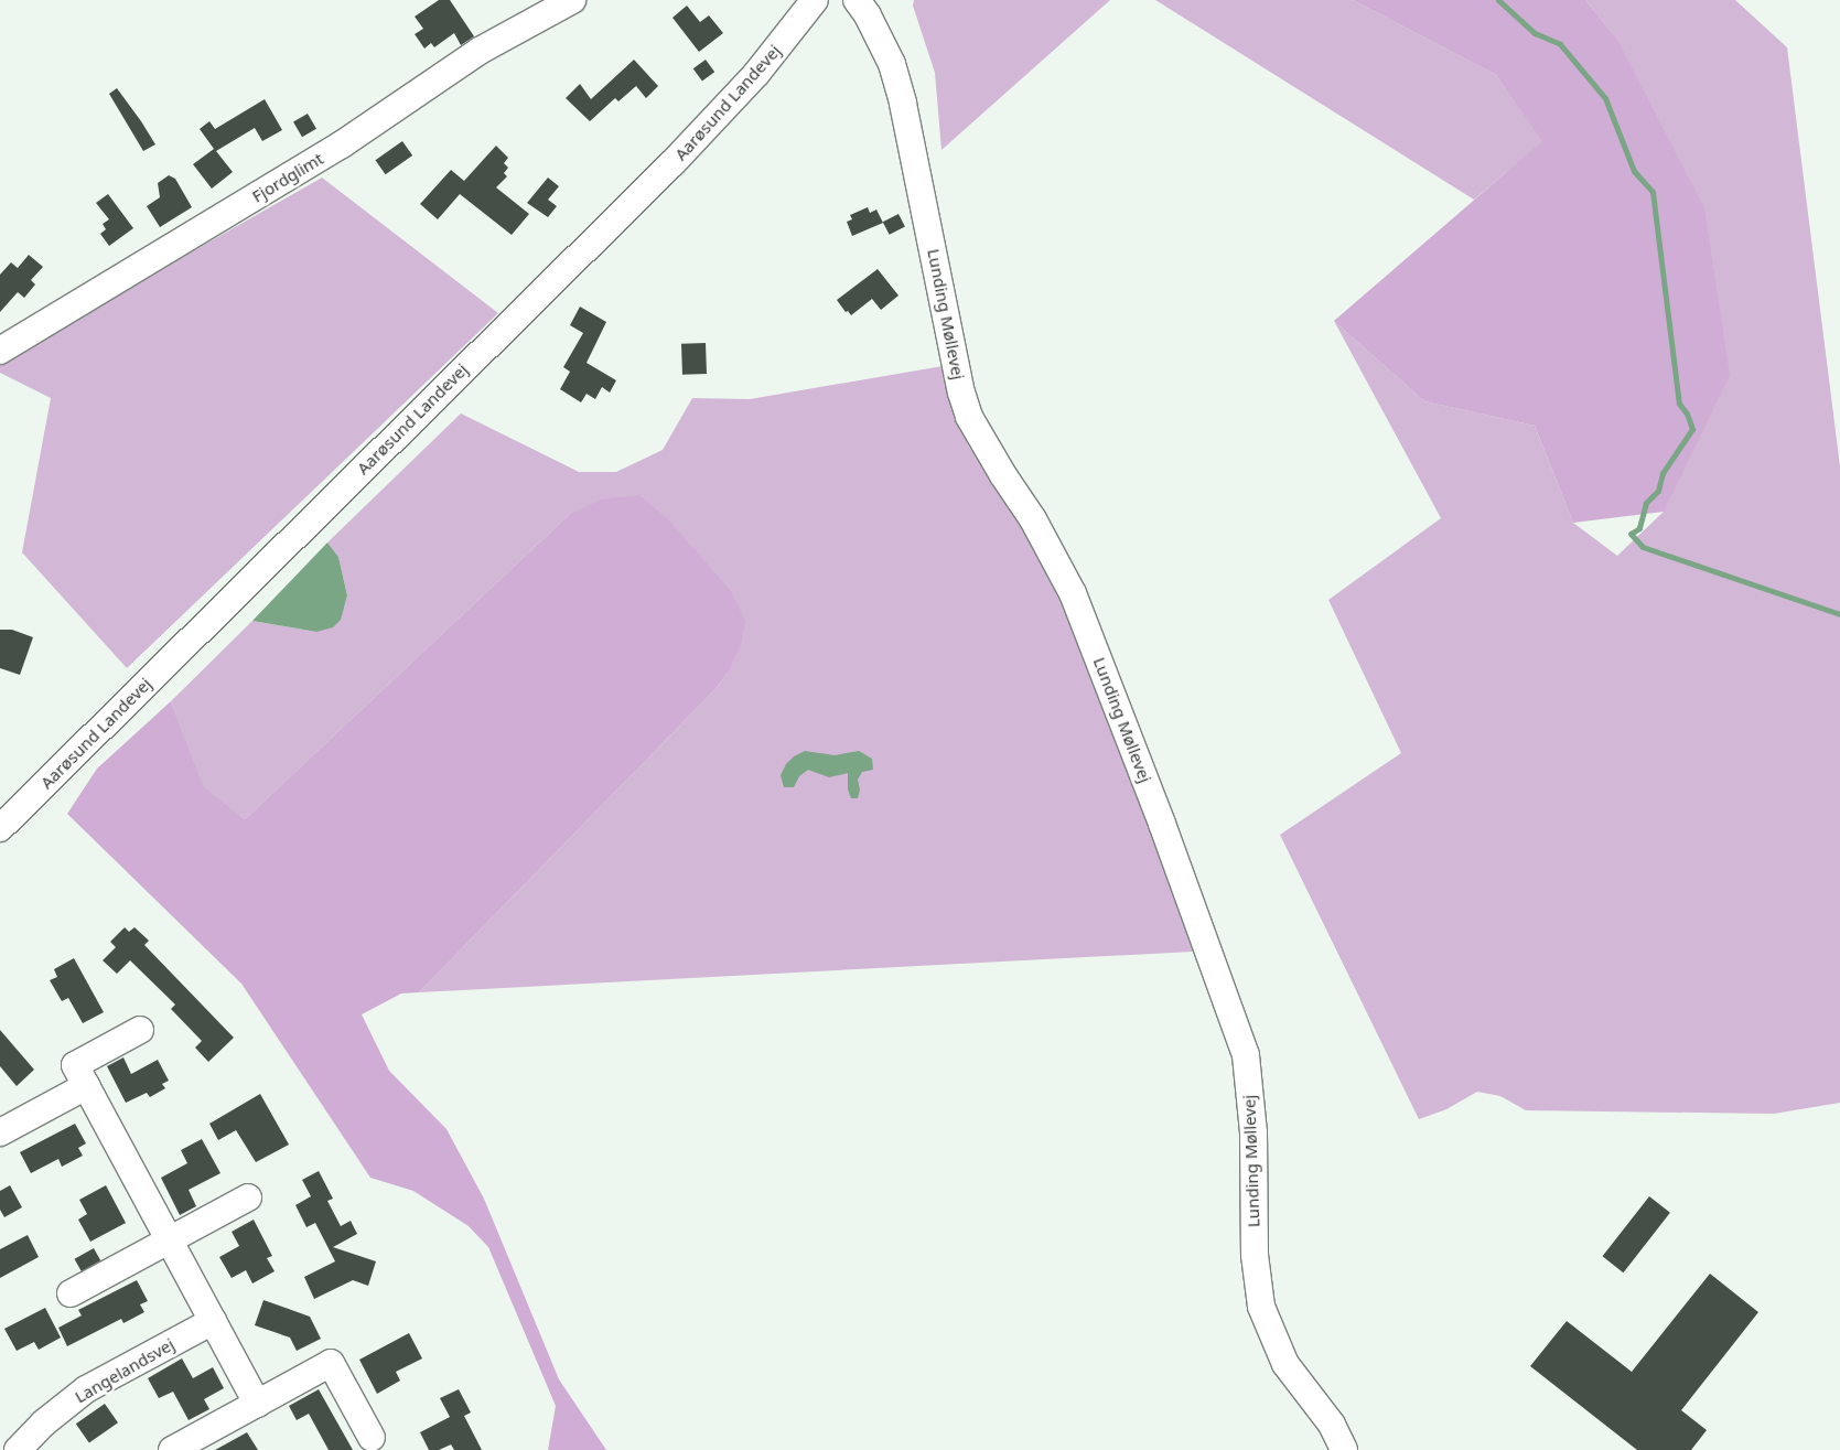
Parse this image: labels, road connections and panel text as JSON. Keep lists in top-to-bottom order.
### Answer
{
  "streets": {
    "street": [
      "Aarøsund Landevej",
      "Fjordglimt",
      "Lunding Møllevej",
      "Langelandsvej"
    ]
  }
}
